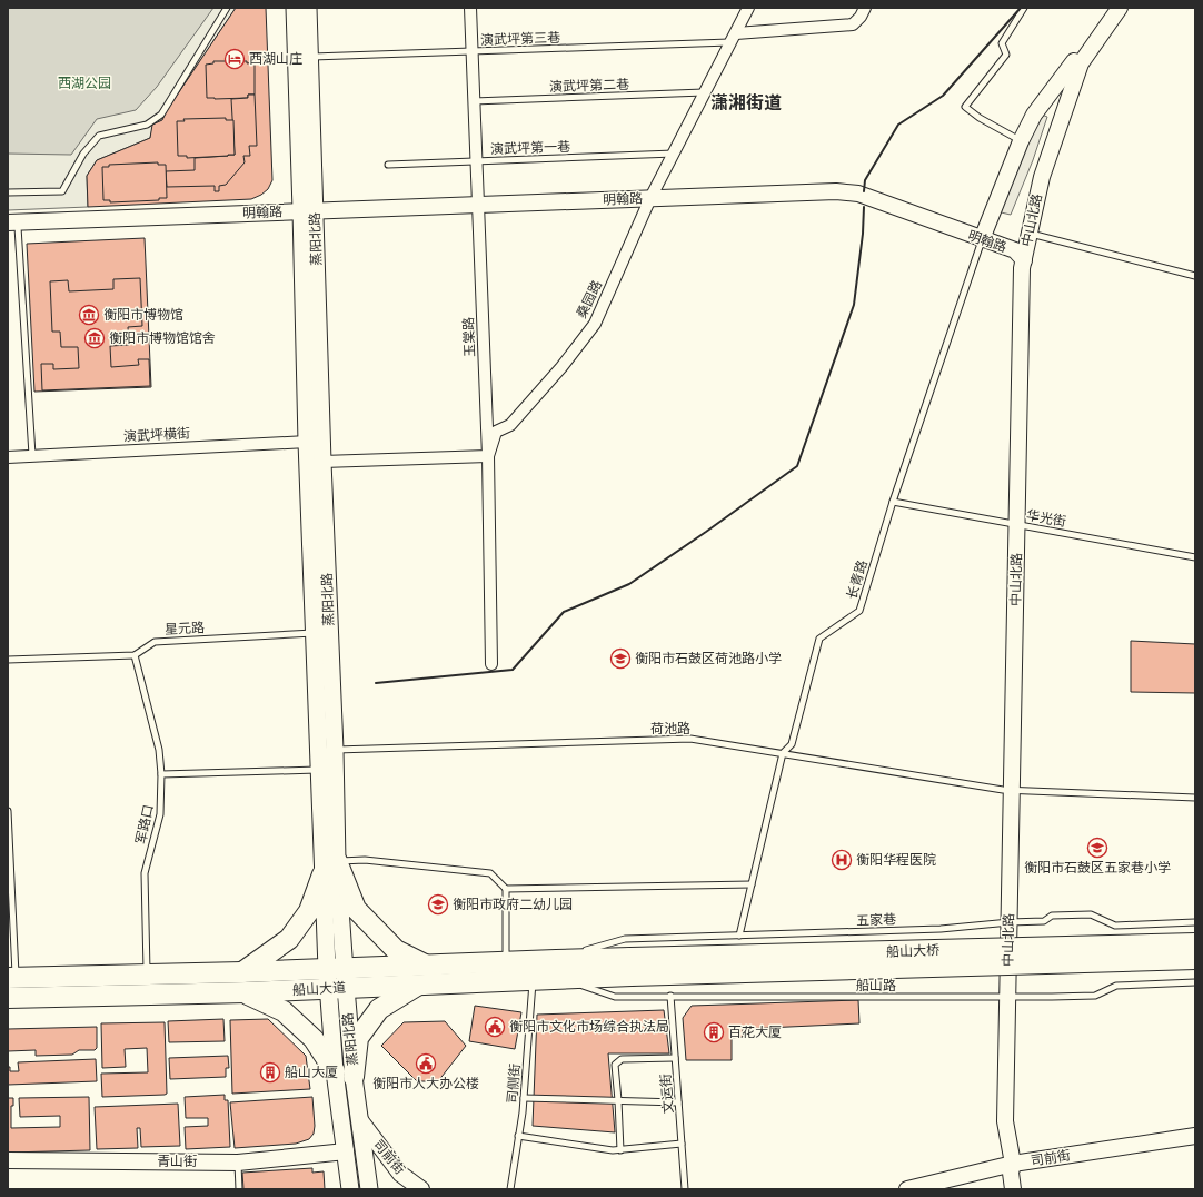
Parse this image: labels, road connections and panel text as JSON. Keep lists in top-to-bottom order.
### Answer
{
  "streets": {
    "highway": ["船山大桥", "船山大道"],
    "main road": ["蒸阳北路"],
    "street": [
      "明翰路",
      "中山北路",
      "桑园路",
      "玉棠路",
      "演武坪横街",
      "司前街",
      "青山街"
    ],
    "lane": [
      "演武坪第三巷",
      "演武坪第二巷",
      "演武坪第一巷",
      "华光街",
      "长青路",
      "星元路",
      "荷池路",
      "军路口",
      "五家巷",
      "船山路",
      "司侧街",
      "文运街"
    ]
  },
  "crossings": [
    ["演武坪第三巷", "蒸阳北路"],
    ["演武坪第三巷", "桑园路"],
    ["演武坪第三巷", "玉棠路"],
    ["演武坪第二巷", "桑园路"],
    ["演武坪第二巷", "玉棠路"],
    ["演武坪第一巷", "桑园路"],
    ["演武坪第一巷", "玉棠路"],
    ["明翰路", "中山北路"],
    ["明翰路", "蒸阳北路"],
    ["明翰路", "桑园路"],
    ["明翰路", "玉棠路"],
    ["明翰路", "长青路"],
    ["中山北路", "华光街"],
    ["中山北路", "长青路"],
    ["中山北路", "荷池路"],
    ["中山北路", "五家巷"],
    ["中山北路", "船山路"],
    ["中山北路", "司前街"],
    ["蒸阳北路", "演武坪横街"],
    ["蒸阳北路", "星元路"],
    ["蒸阳北路", "荷池路"],
    ["蒸阳北路", "船山大道"],
    ["蒸阳北路", "司前街"],
    ["蒸阳北路", "青山街"],
    ["桑园路", "玉棠路"],
    ["华光街", "长青路"],
    ["长青路", "荷池路"],
    ["长青路", "五家巷"],
    ["星元路", "军路口"],
    ["军路口", "船山大道"],
    ["五家巷", "船山路"],
    ["五家巷", "船山大道"],
    ["船山大桥", "船山大道"],
    ["船山路", "船山大道"],
    ["船山路", "文运街"],
    ["船山大道", "司侧街"]
  ],
  "districts": ["潇湘街道"],
  "parks": ["西湖公园"],
  "places": {
    "hotel": ["西湖山庄"],
    "museum": ["衡阳市博物馆", "衡阳市博物馆馆舍"],
    "school or university": ["衡阳市石鼓区荷池路小学", "衡阳市石鼓区五家巷小学", "衡阳市政府二幼儿园"],
    "hospital": ["衡阳华程医院"],
    "public building": ["衡阳市文化市场综合执法局", "衡阳市人大办公楼"],
    "building": ["百花大厦", "船山大厦"]
  }
}
